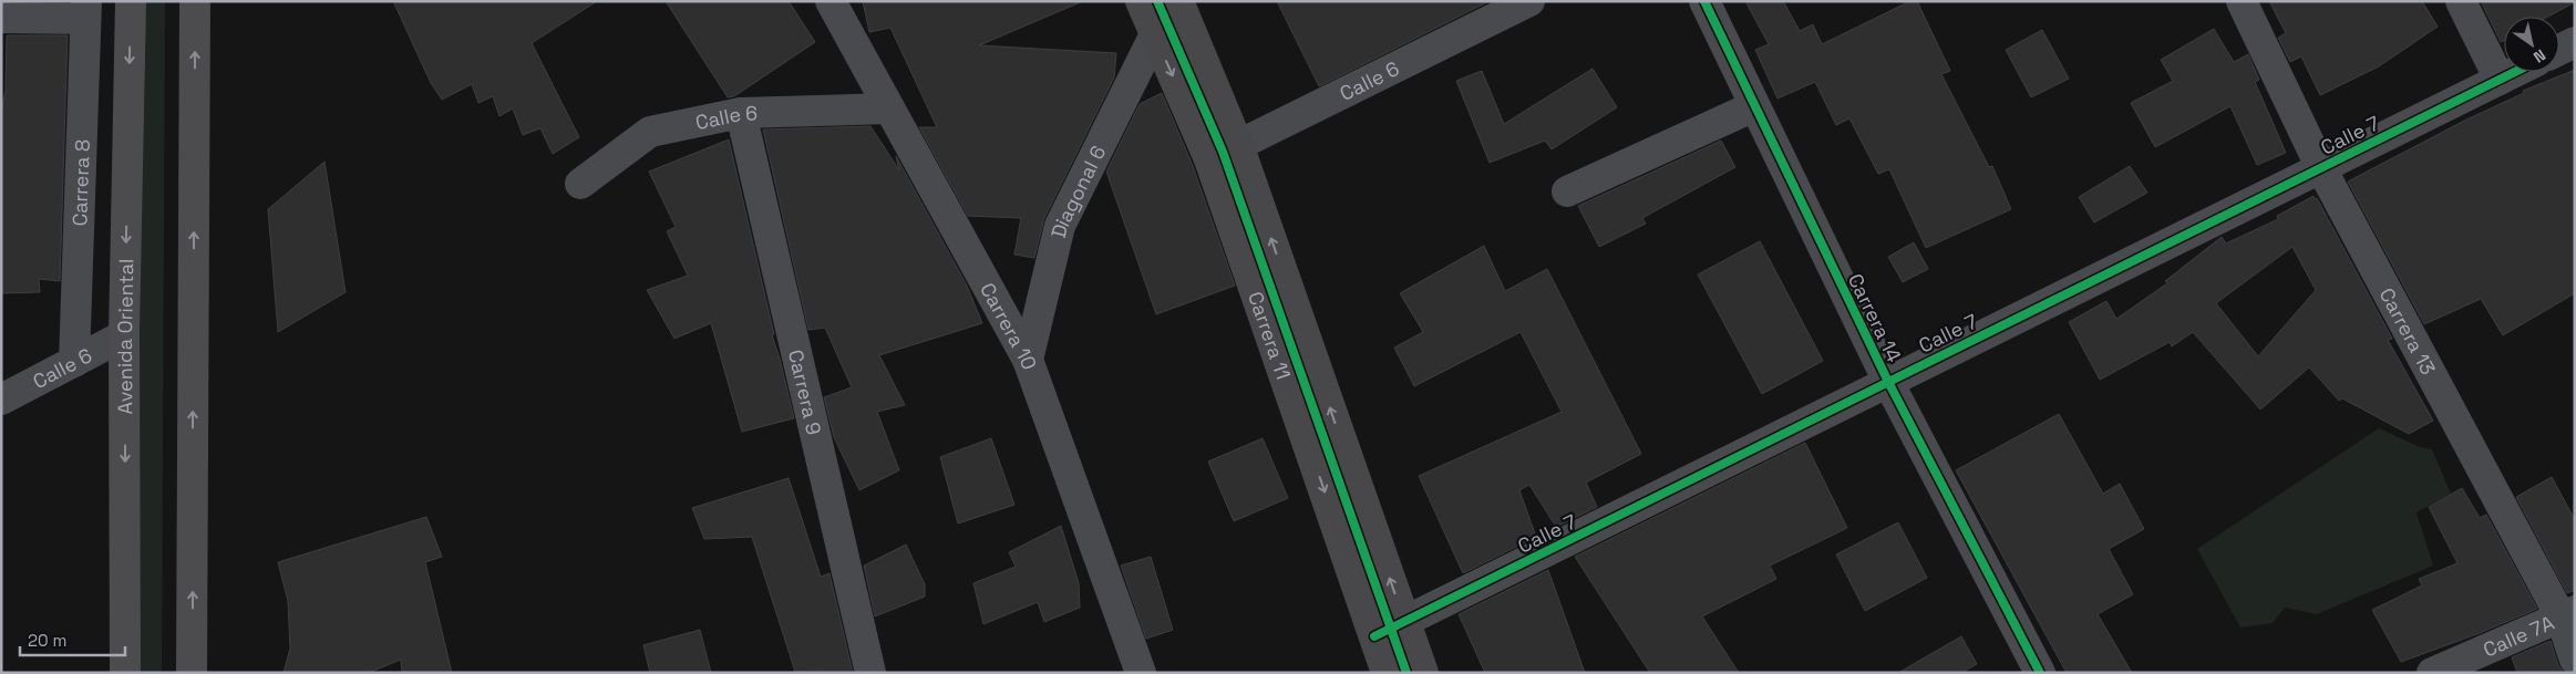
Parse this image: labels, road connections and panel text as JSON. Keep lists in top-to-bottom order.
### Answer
{
  "streets": {
    "main road": ["Carrera 11", "Avenida Oriental"],
    "street": [
      "Calle 6",
      "Calle 7",
      "Carrera 8",
      "Diagonal 6",
      "Carrera 14",
      "Carrera 10",
      "Carrera 13",
      "Carrera 9",
      "Calle 7A"
    ]
  },
  "crossings": [
    ["Calle 6", "Carrera 8"],
    ["Calle 6", "Carrera 10"],
    ["Calle 6", "Carrera 11"],
    ["Calle 6", "Avenida Oriental"],
    ["Calle 6", "Carrera 9"],
    ["Calle 7", "Carrera 14"],
    ["Calle 7", "Carrera 13"],
    ["Calle 7", "Carrera 11"],
    ["Diagonal 6", "Carrera 10"],
    ["Diagonal 6", "Carrera 11"],
    ["Carrera 13", "Calle 7A"]
  ],
  "scale_bar": "20 m",
  "north": "bottom right"
}
